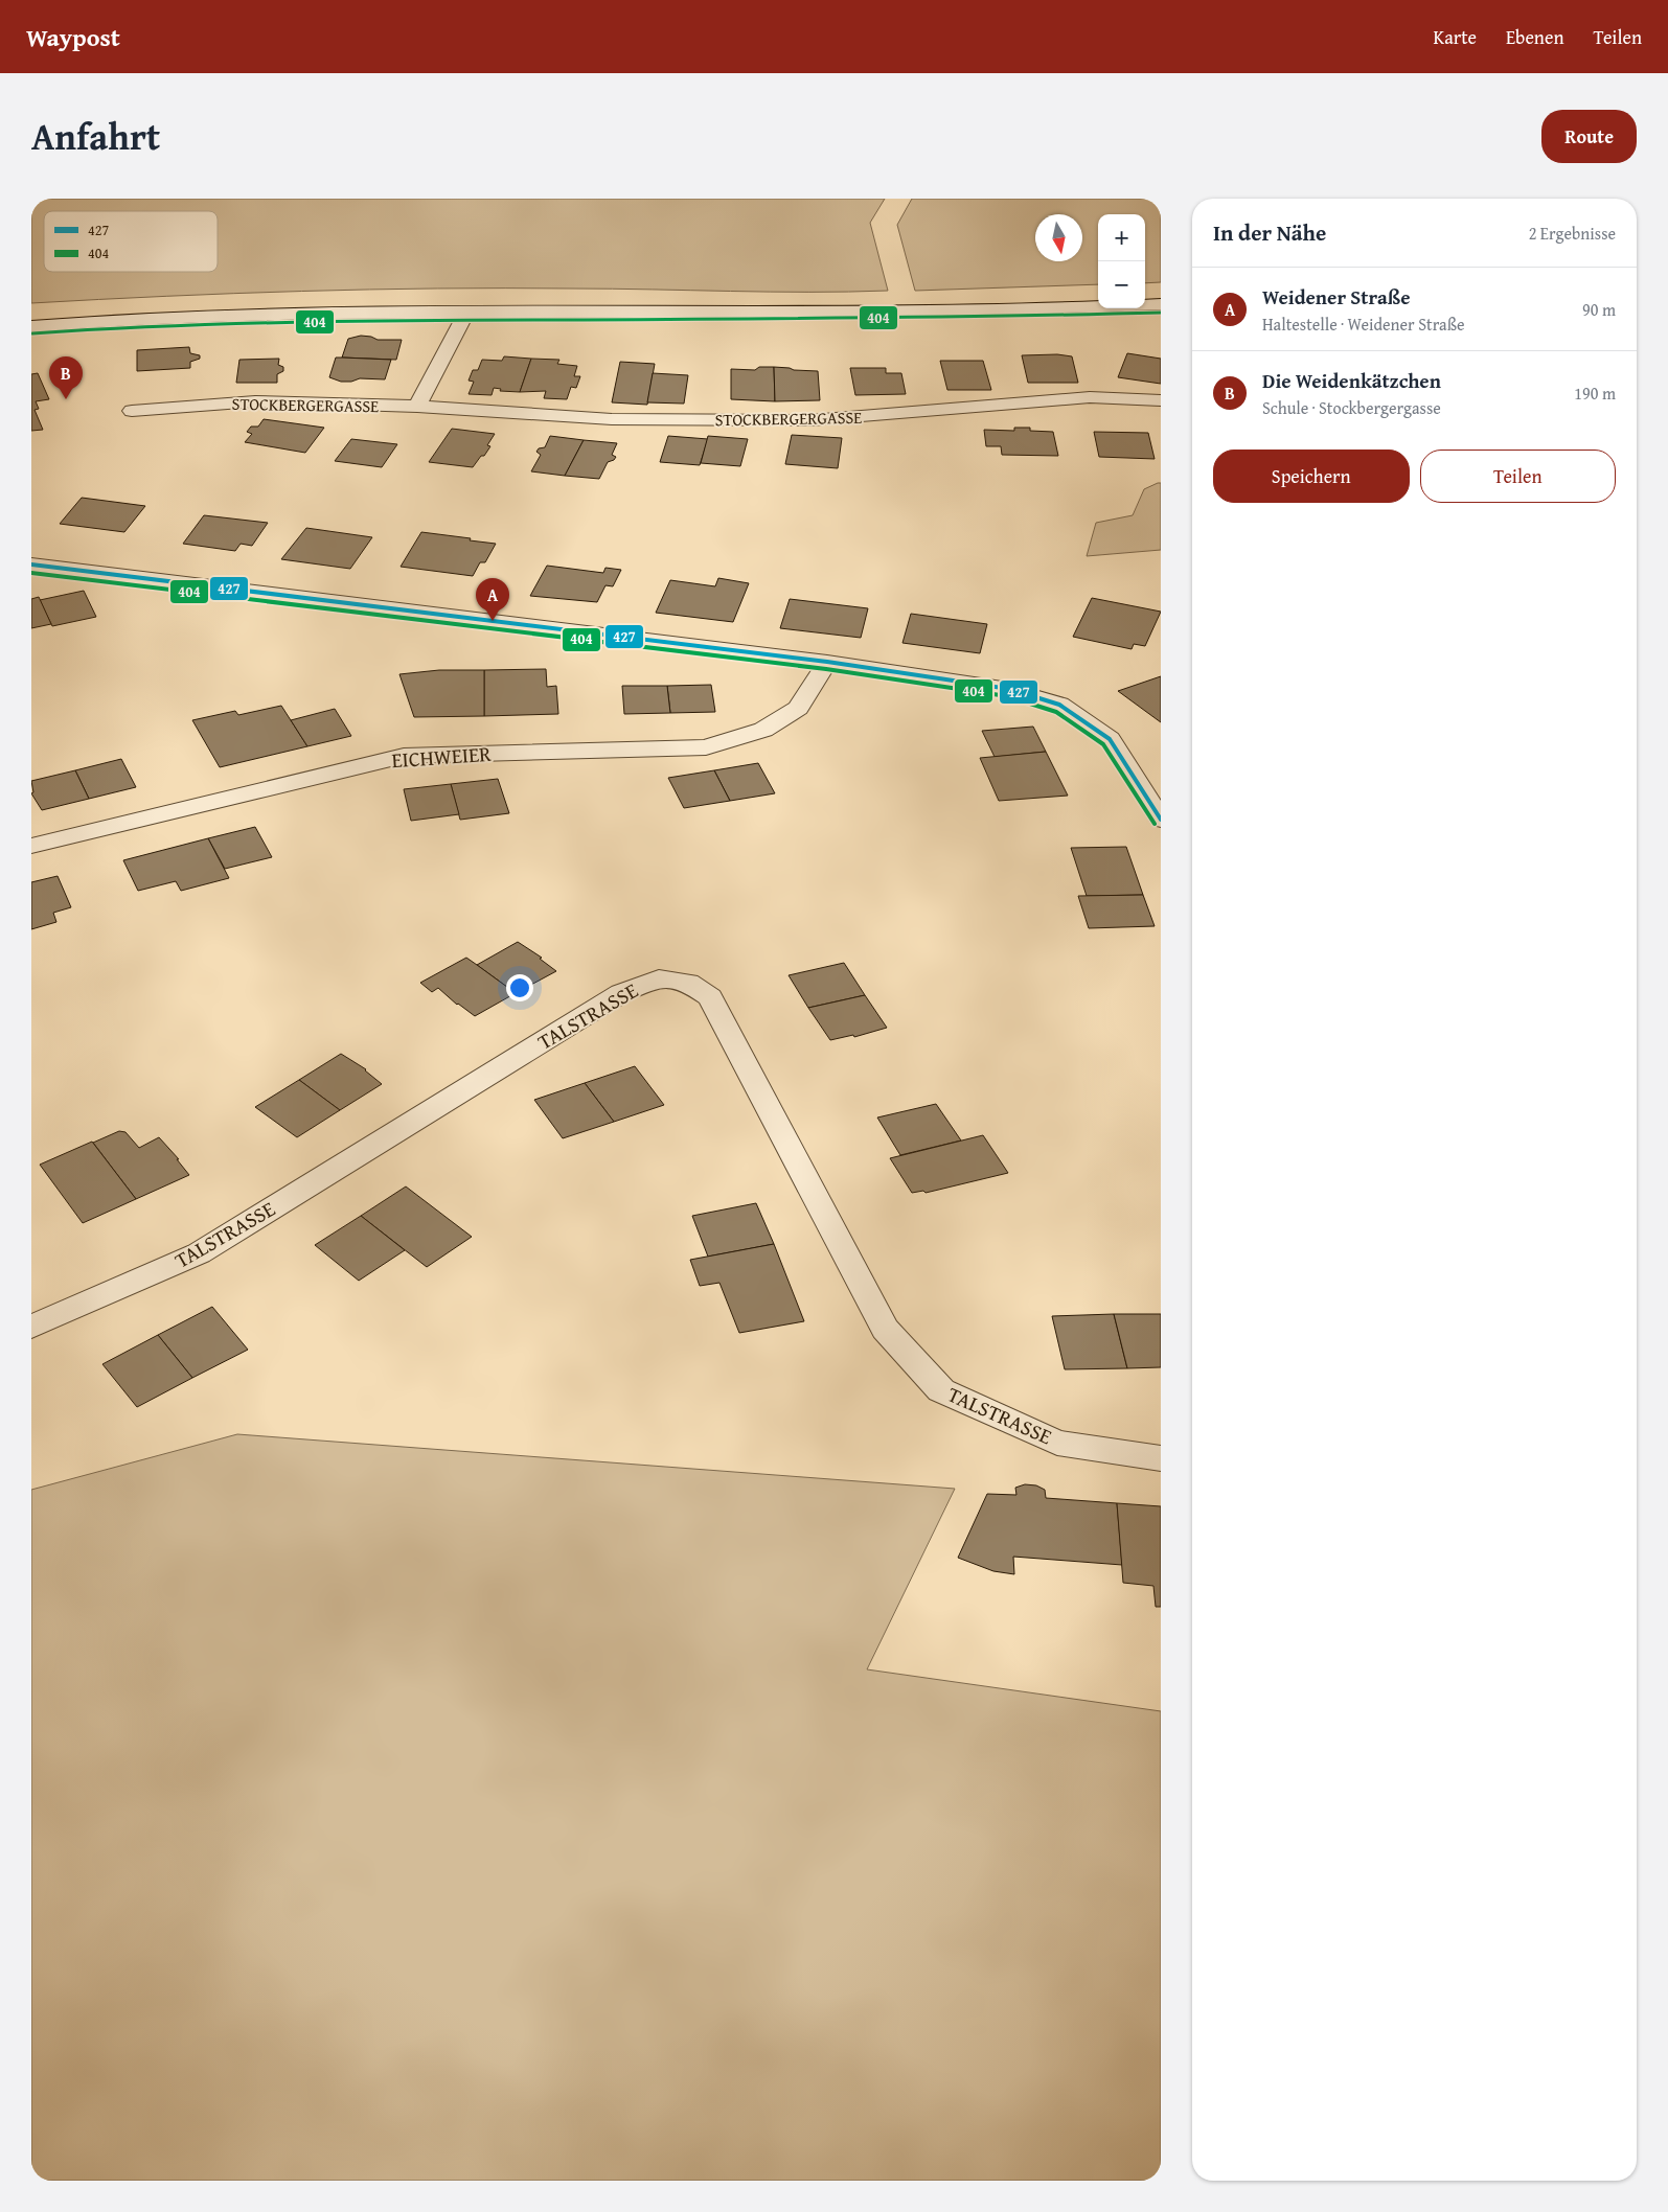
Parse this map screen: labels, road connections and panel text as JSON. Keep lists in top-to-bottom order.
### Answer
{
  "streets": {
    "street": ["STOCKBERGERGASSE", "EICHWEIER", "TALSTRASSE"]
  },
  "lines": ["transit line 404", "transit line 427"],
  "legend": ["427", "404"],
  "north": "bottom",
  "page": {
    "header": "Waypost",
    "nav": ["Karte", "Ebenen", "Teilen"],
    "title": "Anfahrt",
    "buttons": [
      "Route",
      ["Speichern", "Teilen"]
    ],
    "heading": ["In der Nähe", "2 Ergebnisse"],
    "map_buttons": ["+", "−"],
    "list": [
      {
        "mark": "A",
        "name": "Weidener Straße",
        "note": "Haltestelle · Weidener Straße",
        "value": "90 m"
      },
      {
        "mark": "B",
        "name": "Die Weidenkätzchen",
        "note": "Schule · Stockbergergasse",
        "value": "190 m"
      }
    ],
    "pins": ["B", "A"]
  }
}
